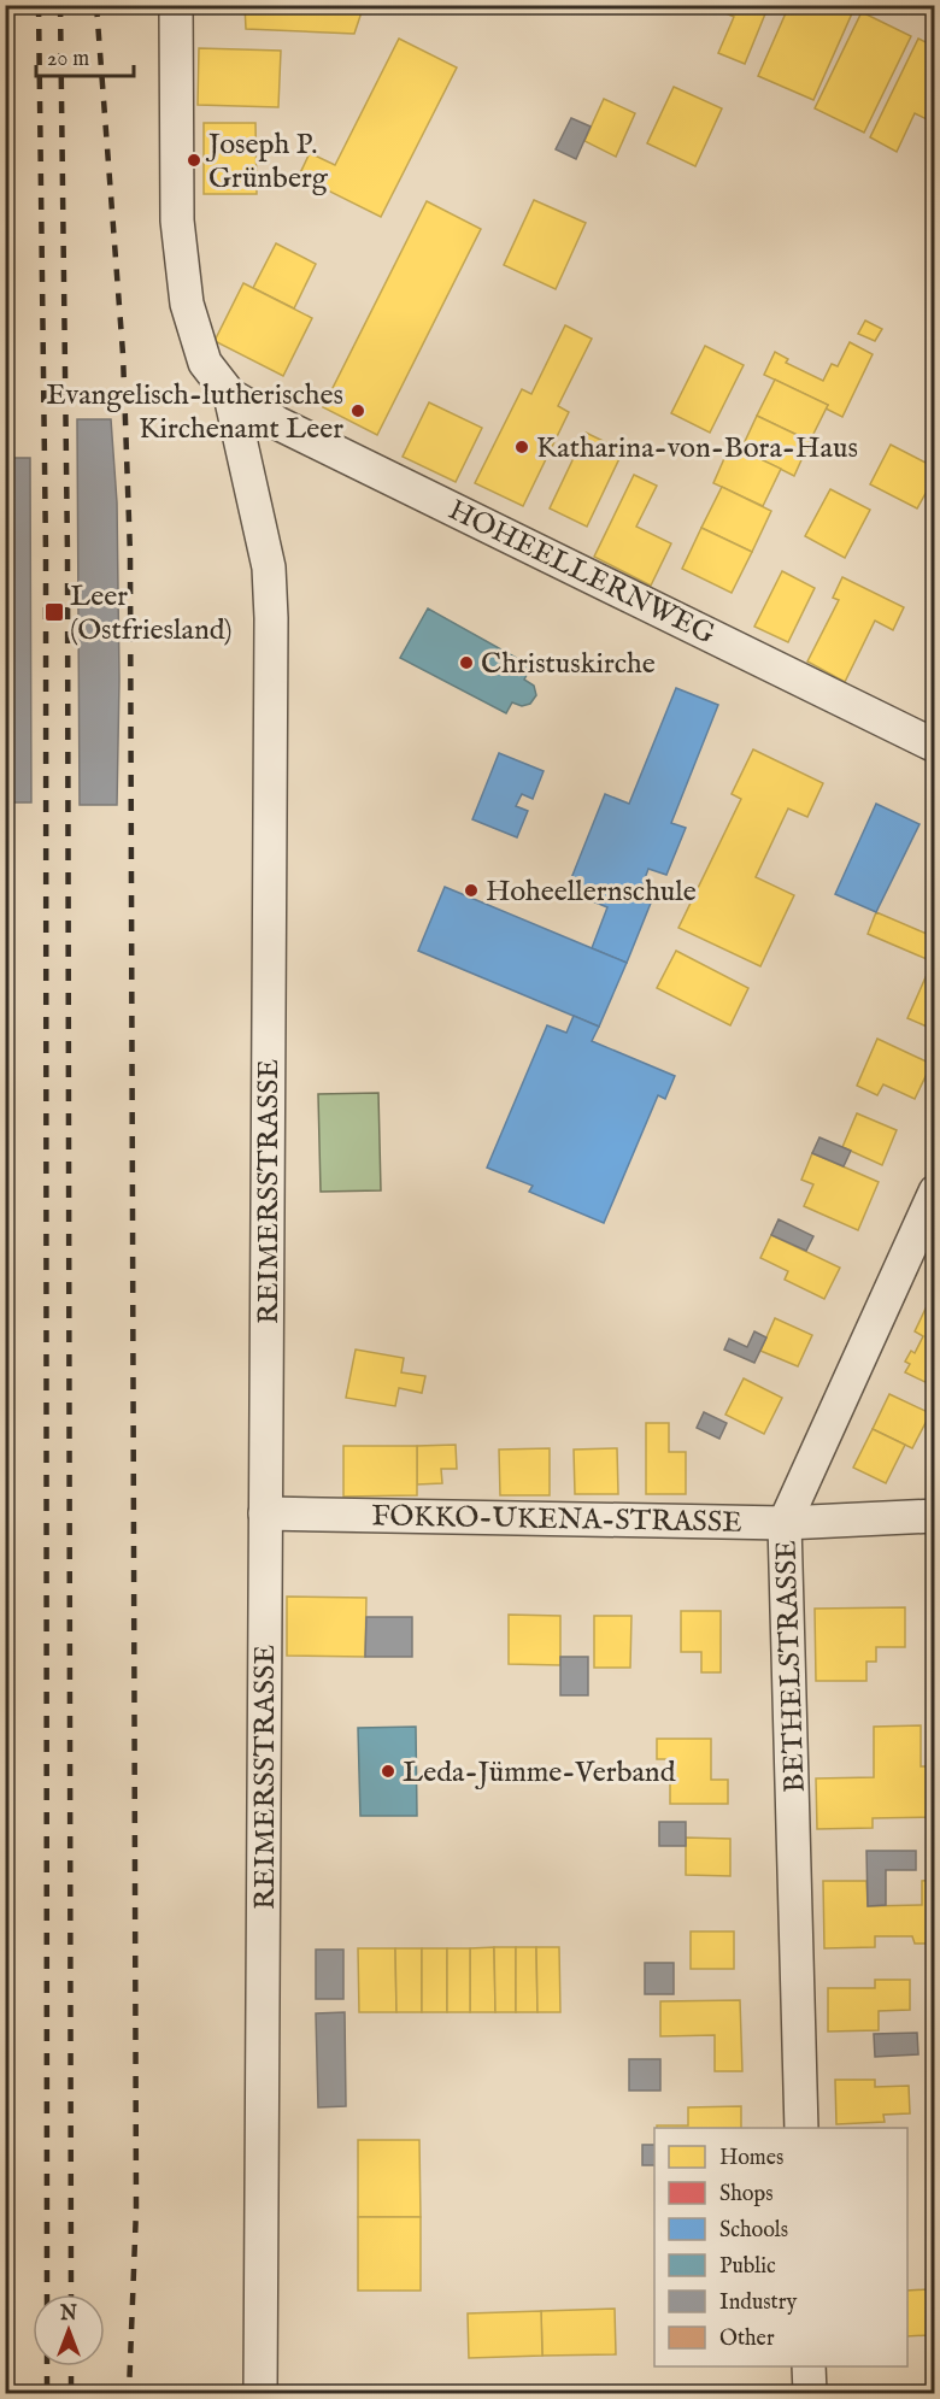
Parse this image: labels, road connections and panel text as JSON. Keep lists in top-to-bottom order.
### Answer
{
  "streets": {
    "street": [
      "HOHEELLERNWEG",
      "REIMERSSTRASSE",
      "FOKKO-UKENA-STRASSE",
      "BETHELSTRASSE"
    ]
  },
  "crossings": [
    ["HOHEELLERNWEG", "REIMERSSTRASSE"],
    ["REIMERSSTRASSE", "FOKKO-UKENA-STRASSE"],
    ["FOKKO-UKENA-STRASSE", "BETHELSTRASSE"]
  ],
  "places": {
    "other": [
      "Joseph P. Grünberg",
      "Evangelisch-lutherisches Kirchenamt Leer",
      "Katharina-von-Bora-Haus",
      "Christuskirche",
      "Hoheellernschule",
      "Leda-Jümme-Verband"
    ],
    "transit": ["Leer (Ostfriesland)"]
  },
  "legend": [
    "Homes",
    "Shops",
    "Schools",
    "Public",
    "Industry",
    "Other"
  ],
  "scale_bar": "20 m",
  "north": "top"
}
